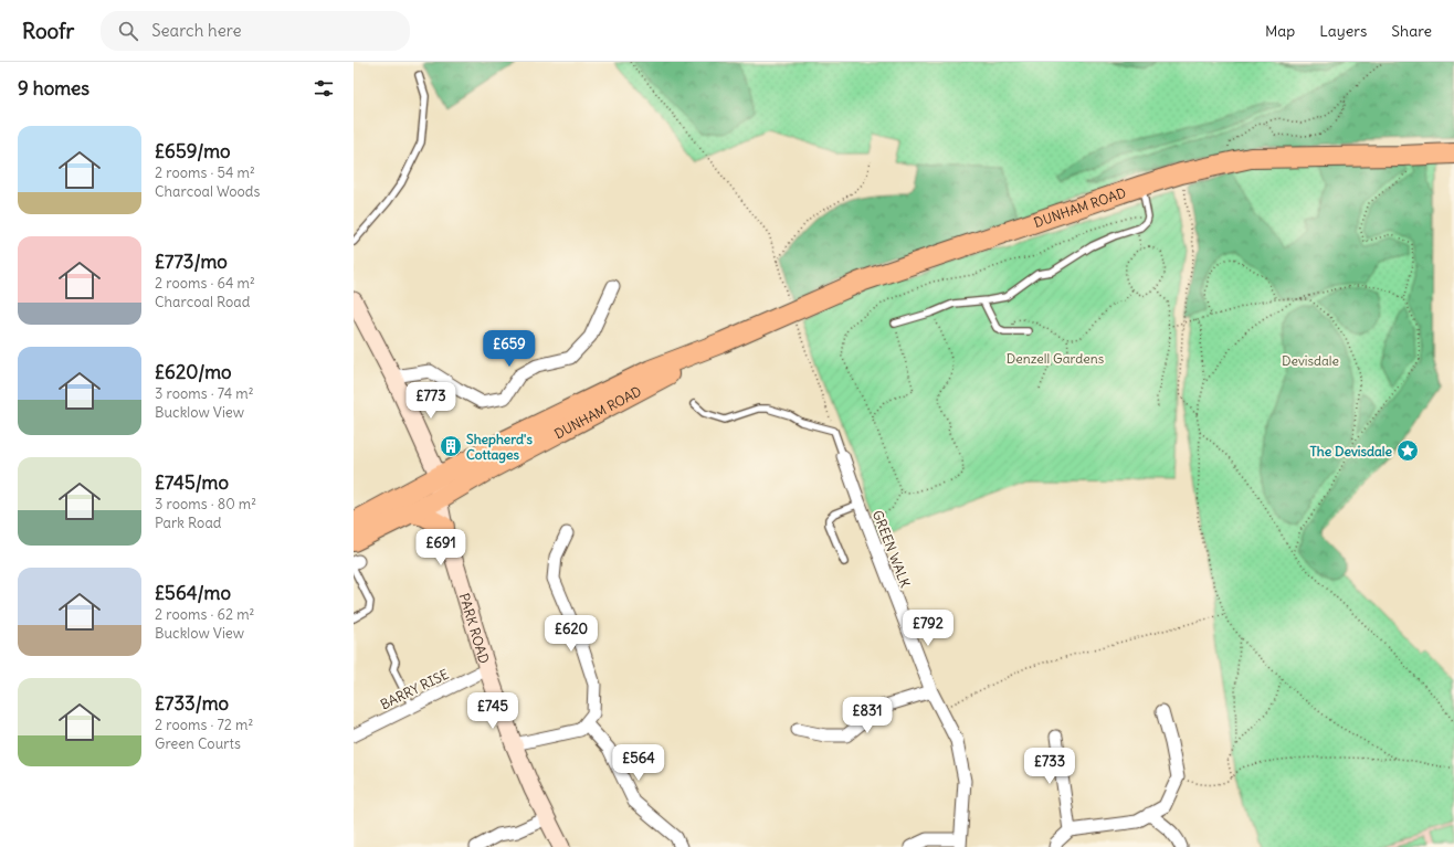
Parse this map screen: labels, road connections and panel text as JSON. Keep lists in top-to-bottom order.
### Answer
{
  "streets": {
    "highway": ["DUNHAM ROAD"],
    "main road": ["PARK ROAD"],
    "street": ["GREEN WALK", "BARRY RISE"]
  },
  "crossings": [
    ["DUNHAM ROAD", "PARK ROAD"],
    ["PARK ROAD", "BARRY RISE"]
  ],
  "parks": ["Denzell Gardens", "Devisdale"],
  "places": {
    "building": ["Shepherd's Cottages"],
    "place": ["The Devisdale"]
  },
  "page": {
    "header": "Roofr",
    "search": "Search here",
    "nav": ["Map", "Layers", "Share"],
    "heading": "9 homes",
    "list": [
      {
        "name": "£659/mo",
        "note": "2 rooms · 54 m² · Charcoal Woods"
      },
      {
        "name": "£773/mo",
        "note": "2 rooms · 64 m² · Charcoal Road"
      },
      {
        "name": "£620/mo",
        "note": "3 rooms · 74 m² · Bucklow View"
      },
      {
        "name": "£745/mo",
        "note": "3 rooms · 80 m² · Park Road"
      },
      {
        "name": "£564/mo",
        "note": "2 rooms · 62 m² · Bucklow View"
      },
      {
        "name": "£733/mo",
        "note": "2 rooms · 72 m² · Green Courts"
      }
    ],
    "price": [
      "£659",
      "£773",
      "£691",
      "£792",
      "£620",
      "£745",
      "£831",
      "£564",
      "£733"
    ]
  }
}
